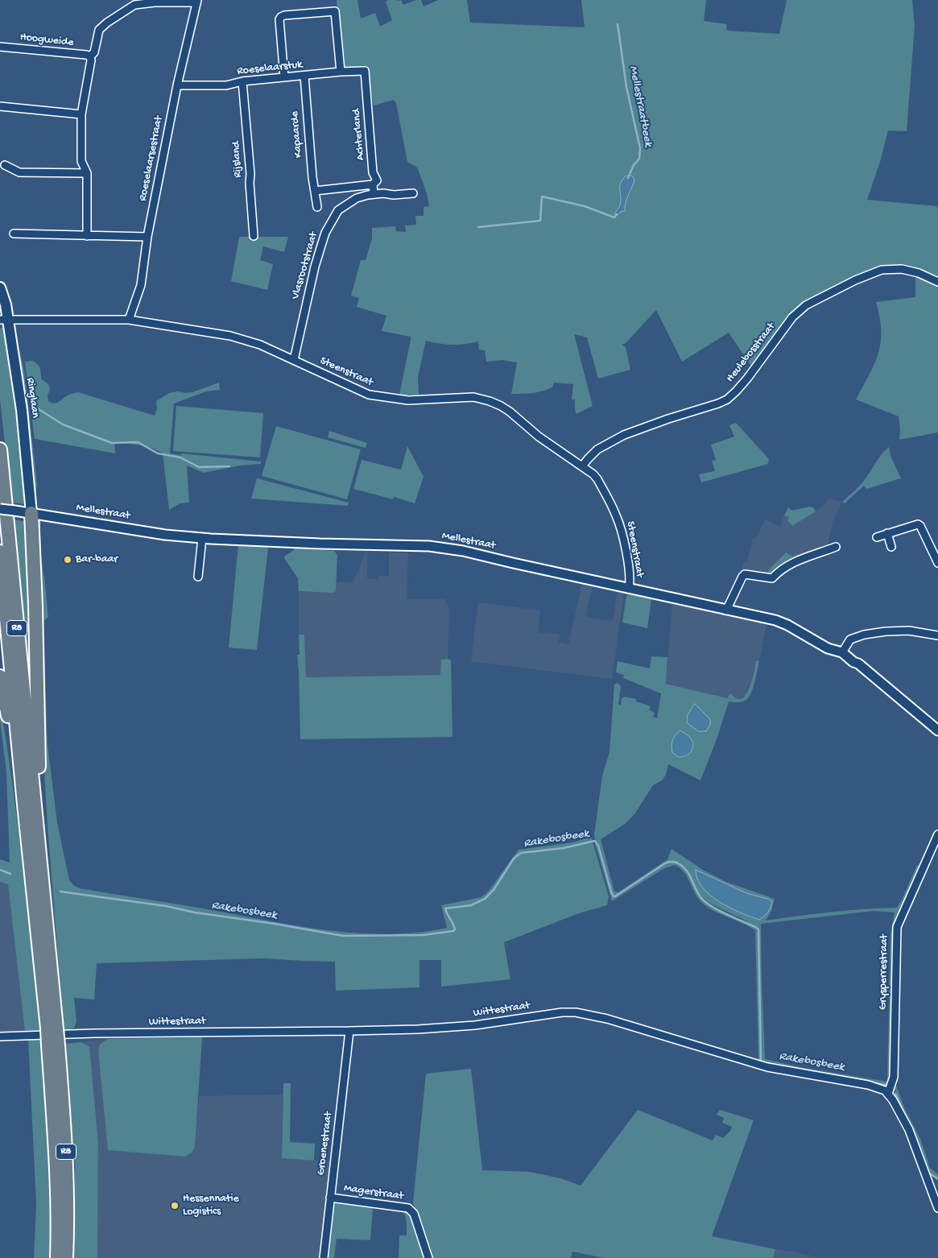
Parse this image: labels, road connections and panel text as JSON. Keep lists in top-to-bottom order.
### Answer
{
  "streets": {
    "highway": ["R8"],
    "main road": ["Ringlaan"],
    "street": [
      "Hoogweide",
      "Roeselaarstuk",
      "Kapaarde",
      "Achterland",
      "Roeselaarsestraat",
      "Rijsland",
      "Vlasrootstraat",
      "Heulebosstraat",
      "Steenstraat",
      "Mellestraat",
      "Grysperrestraat",
      "Wittestraat",
      "Groenestraat",
      "Magerstraat"
    ]
  },
  "crossings": [
    ["Hoogweide", "Roeselaarsestraat"],
    ["Roeselaarstuk", "Kapaarde"],
    ["Roeselaarstuk", "Achterland"],
    ["Roeselaarstuk", "Roeselaarsestraat"],
    ["Roeselaarstuk", "Rijsland"],
    ["Achterland", "Vlasrootstraat"],
    ["Roeselaarsestraat", "Steenstraat"],
    ["Vlasrootstraat", "Steenstraat"],
    ["Heulebosstraat", "Steenstraat"],
    ["Steenstraat", "Ringlaan"],
    ["Steenstraat", "Mellestraat"],
    ["Ringlaan", "Mellestraat"],
    ["Ringlaan", "R8"],
    ["Mellestraat", "R8"],
    ["Grysperrestraat", "Wittestraat"],
    ["Wittestraat", "Groenestraat"],
    ["Groenestraat", "Magerstraat"]
  ],
  "water": ["Mellestraatbeek", "Rakebosbeek"],
  "places": ["Bar-baar", "Hessennatie Logistics"]
}
